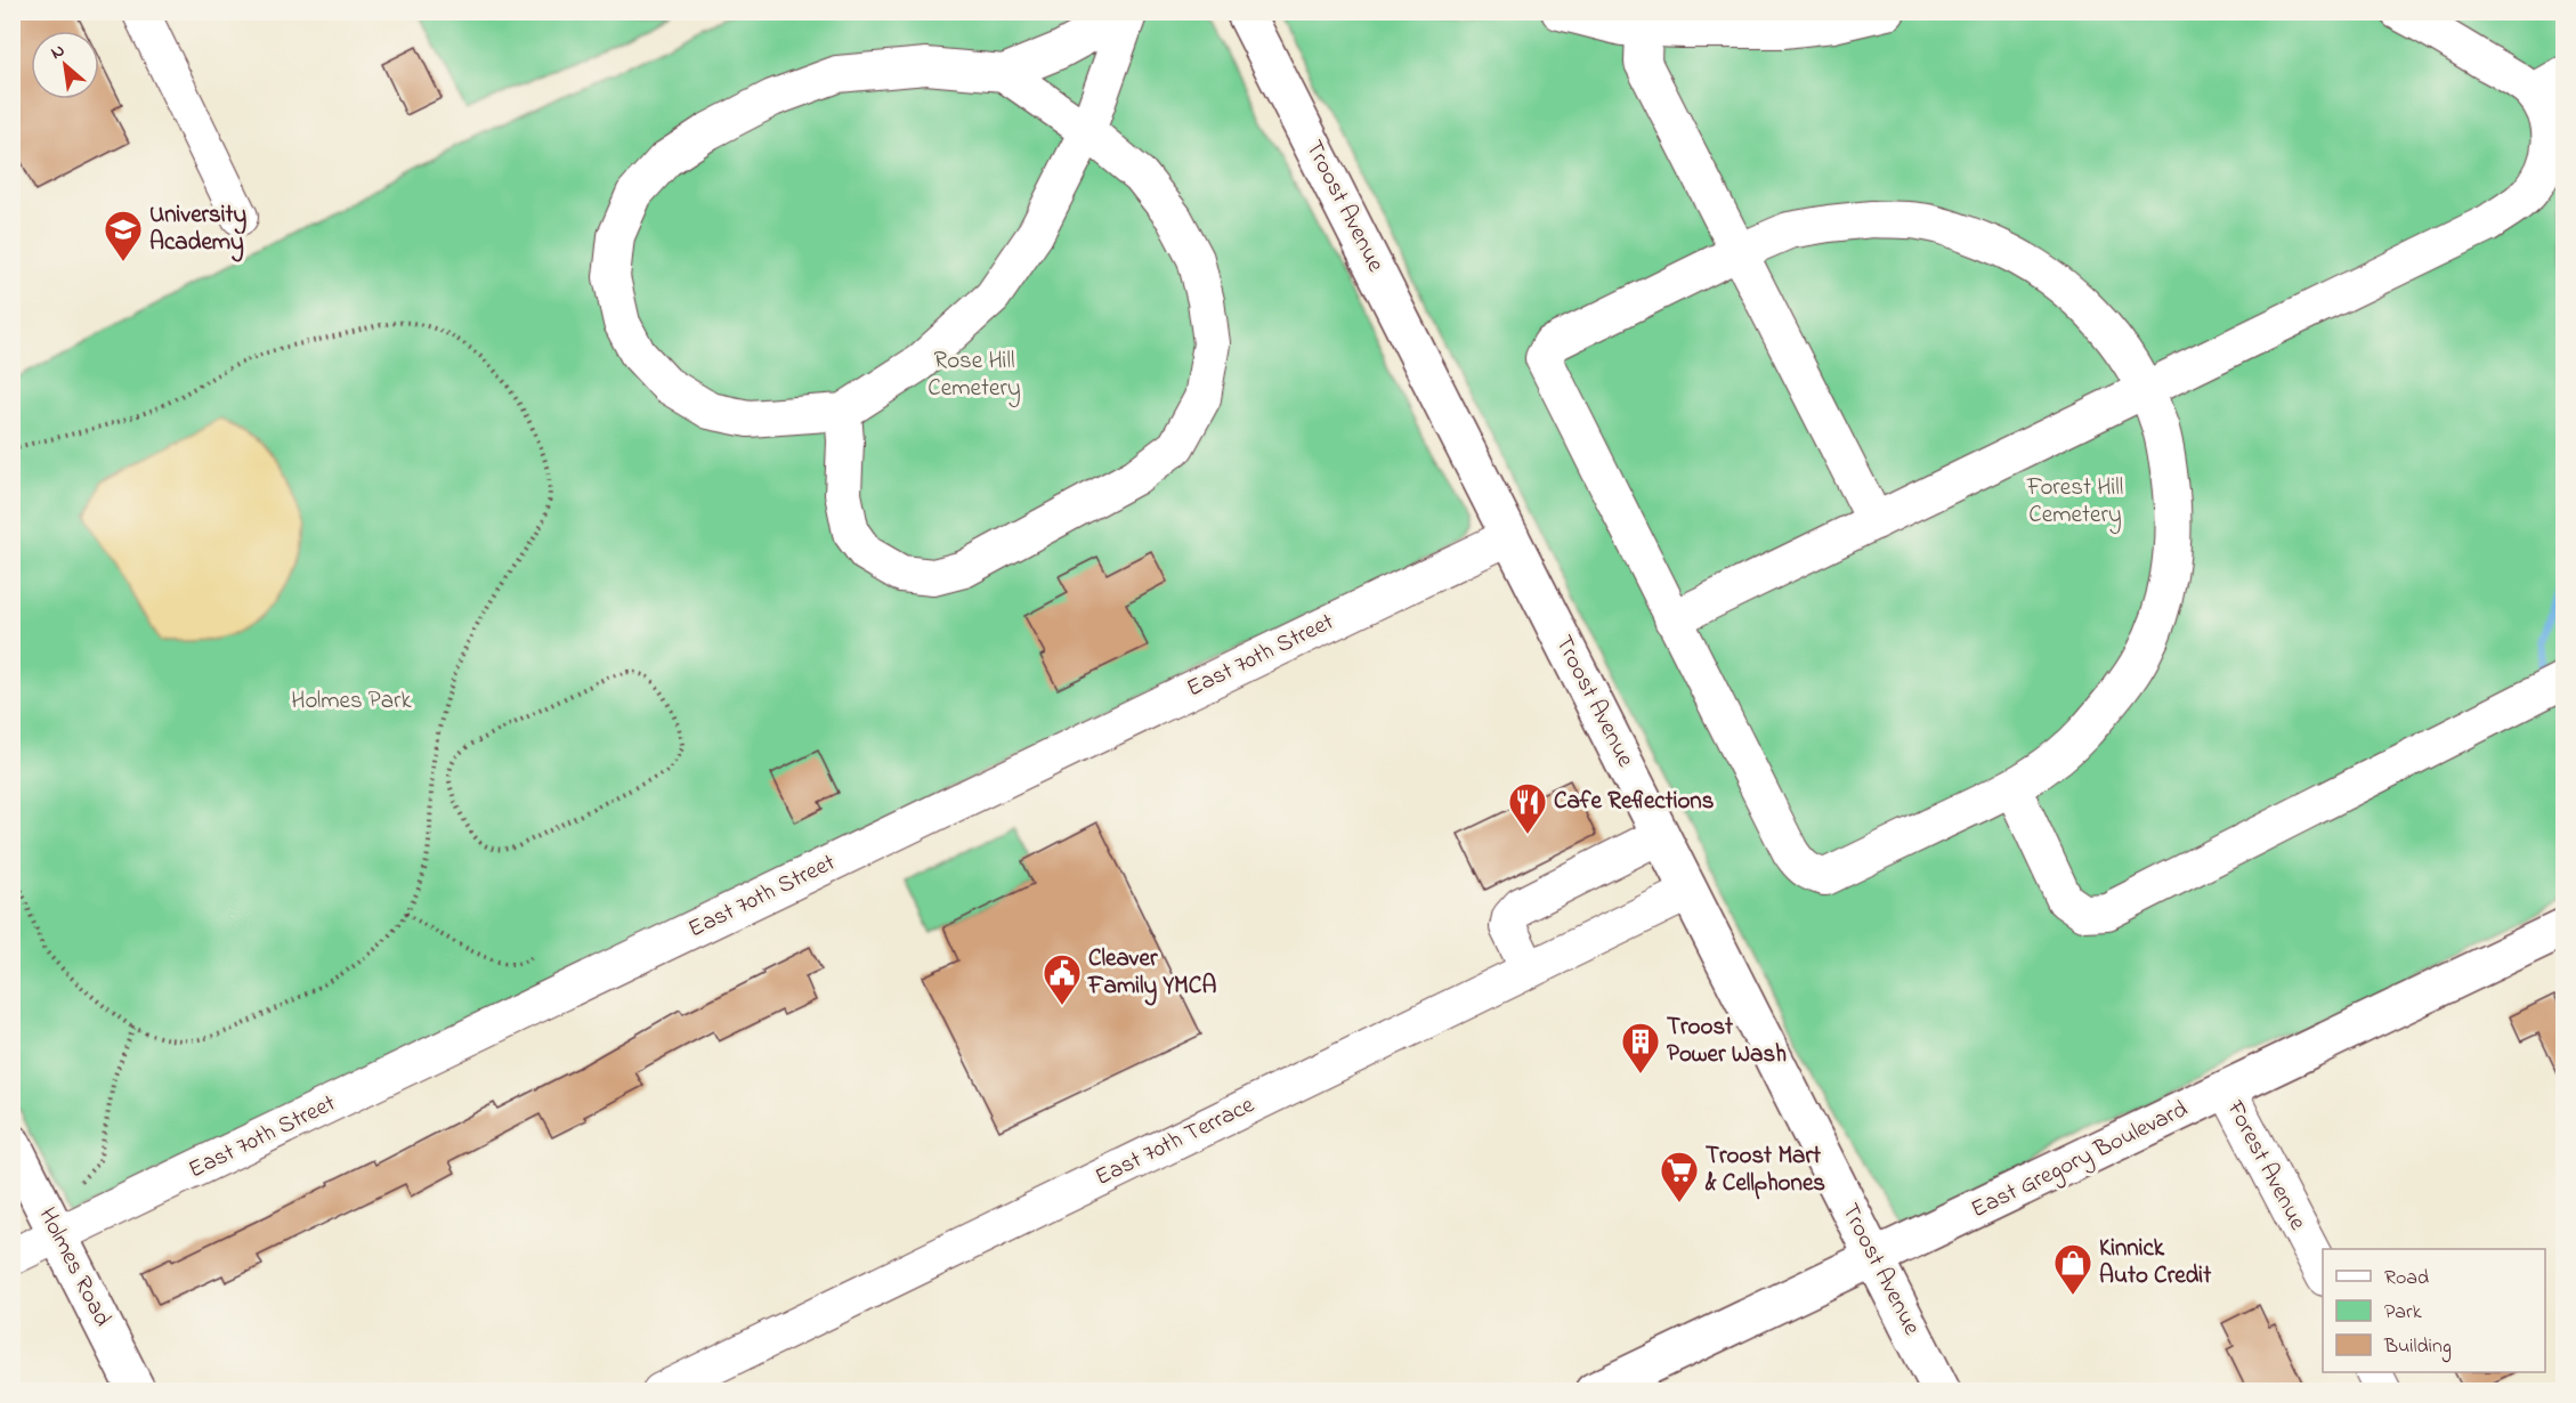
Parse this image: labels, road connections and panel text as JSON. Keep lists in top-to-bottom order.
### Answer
{
  "streets": {
    "main road": ["Troost Avenue", "East Gregory Boulevard", "Holmes Road"],
    "street": ["East 70th Street", "East 70th Terrace", "Forest Avenue"]
  },
  "crossings": [
    ["Troost Avenue", "East 70th Street"],
    ["Troost Avenue", "East 70th Terrace"],
    ["Troost Avenue", "East Gregory Boulevard"],
    ["East 70th Street", "Holmes Road"],
    ["East Gregory Boulevard", "Forest Avenue"]
  ],
  "parks": ["Rose Hill Cemetery", "Forest Hill Cemetery", "Holmes Park"],
  "places": {
    "school or university": ["University Academy"],
    "restaurant": ["Cafe Reflections"],
    "public building": ["Cleaver Family YMCA"],
    "building": ["Troost Power Wash"],
    "supermarket": ["Troost Mart & Cellphones"],
    "shop": ["Kinnick Auto Credit"]
  },
  "legend": ["Road", "Park", "Building"],
  "north": "top left"
}
